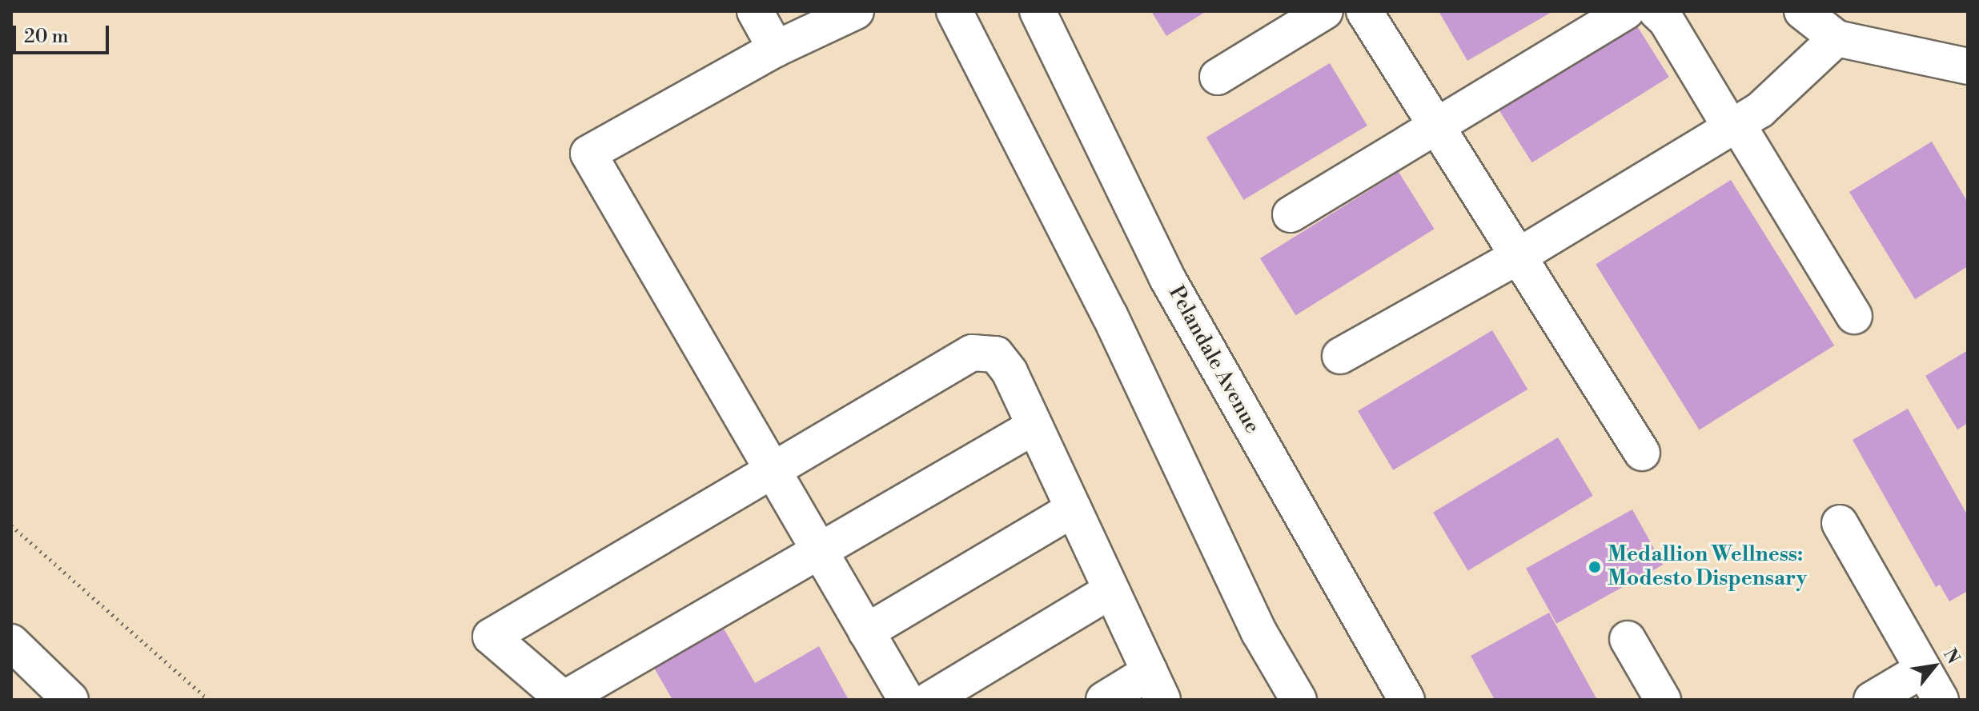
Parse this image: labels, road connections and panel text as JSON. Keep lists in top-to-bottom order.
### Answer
{
  "streets": {
    "main road": ["Pelandale Avenue"]
  },
  "places": ["Medallion Wellness: Modesto Dispensary"],
  "scale_bar": "20 m",
  "north": "top right"
}
